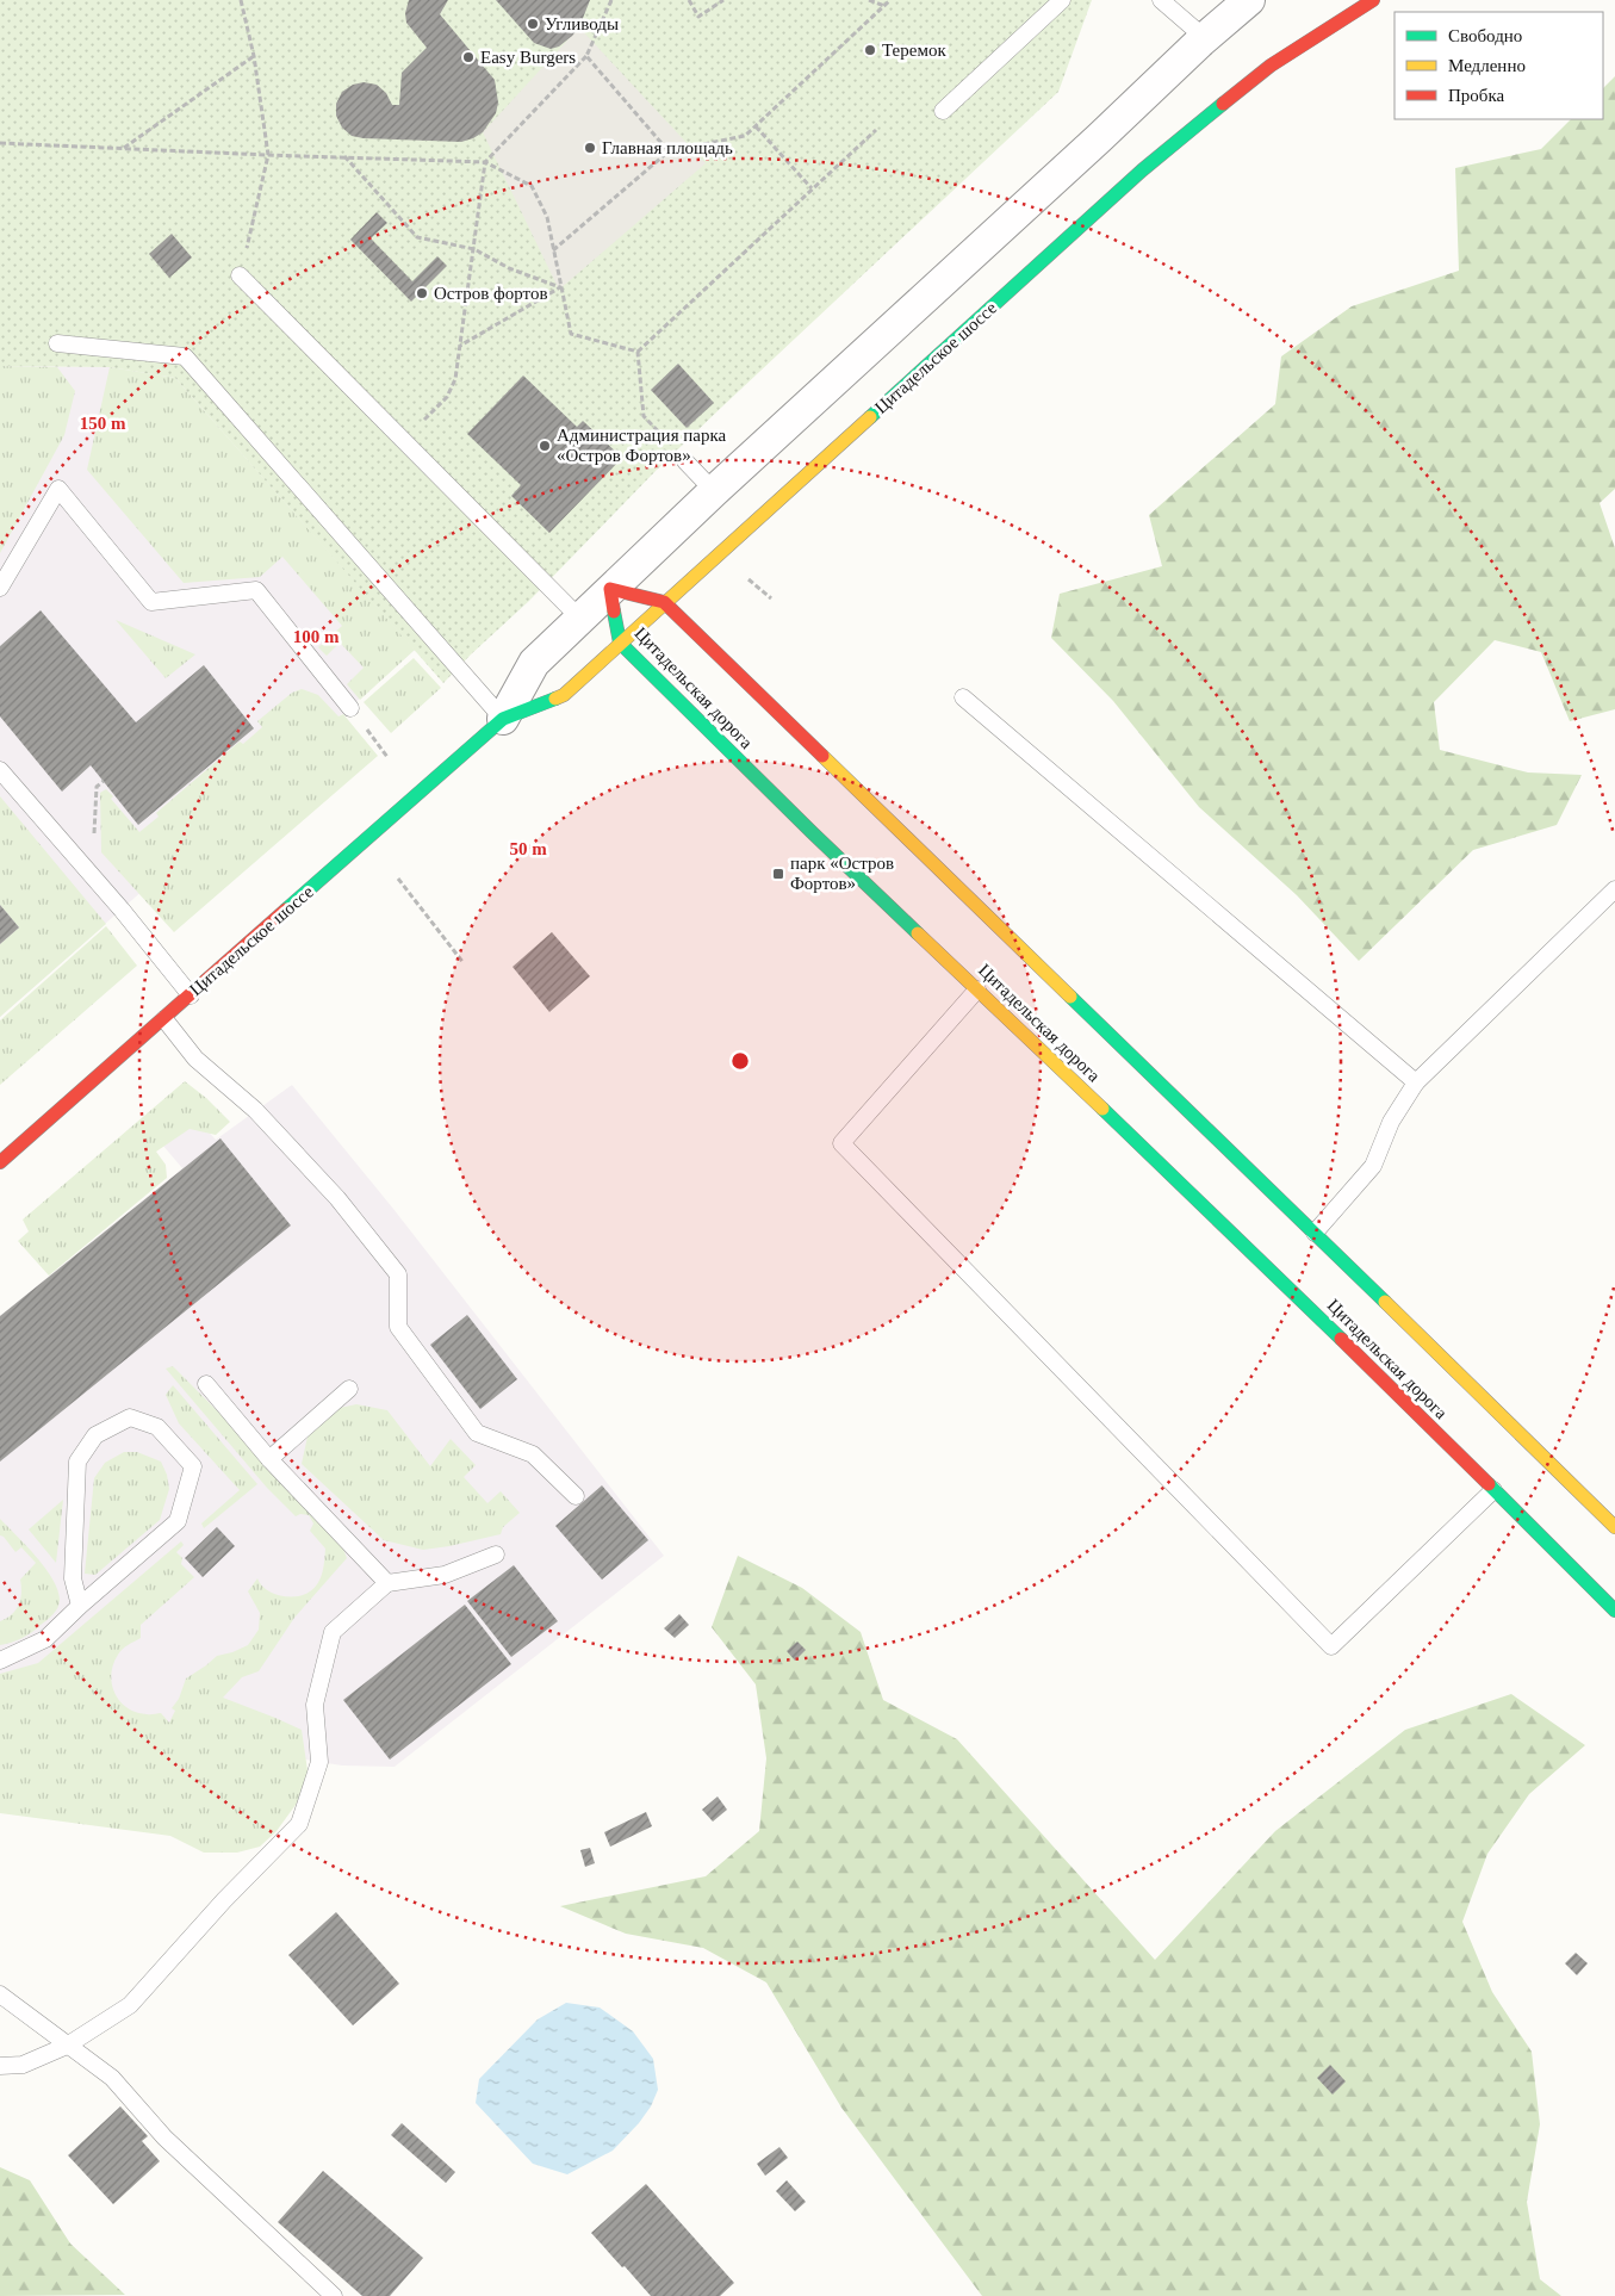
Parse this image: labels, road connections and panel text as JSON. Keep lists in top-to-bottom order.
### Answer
{
  "streets": {
    "street": ["Цитадельское шоссе", "Цитадельская дорога"]
  },
  "crossings": [
    ["Цитадельское шоссе", "Цитадельская дорога"]
  ],
  "places": {
    "other": [
      "Угливоды",
      "Теремок",
      "Easy Burgers",
      "Главная площадь",
      "Остров фортов",
      "Администрация парка «Остров Фортов»"
    ],
    "transit": ["парк «Остров Фортов»"]
  },
  "legend": ["Свободно", "Медленно", "Пробка"],
  "rings": ["150 m", "100 m", "50 m"]
}
